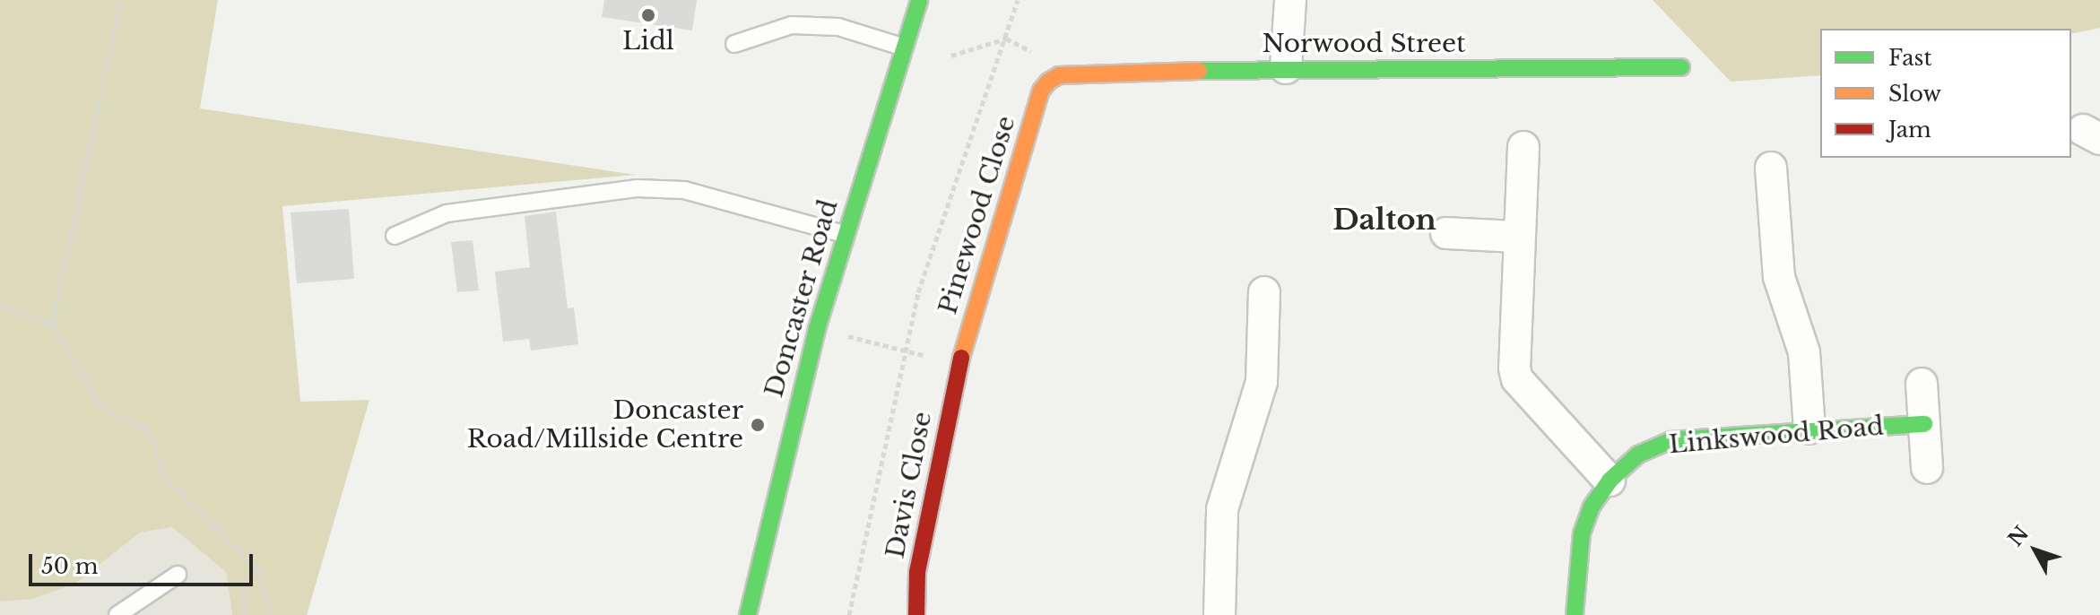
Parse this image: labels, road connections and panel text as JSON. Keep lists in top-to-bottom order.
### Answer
{
  "streets": {
    "street": [
      "Norwood Street",
      "Pinewood Close",
      "Doncaster Road",
      "Linkswood Road",
      "Davis Close"
    ]
  },
  "crossings": [
    ["Norwood Street", "Pinewood Close"],
    ["Pinewood Close", "Davis Close"]
  ],
  "districts": ["Dalton"],
  "places": ["Lidl", "Doncaster Road/Millside Centre"],
  "legend": ["Fast", "Slow", "Jam"],
  "scale_bar": "50 m",
  "north": "top left"
}
